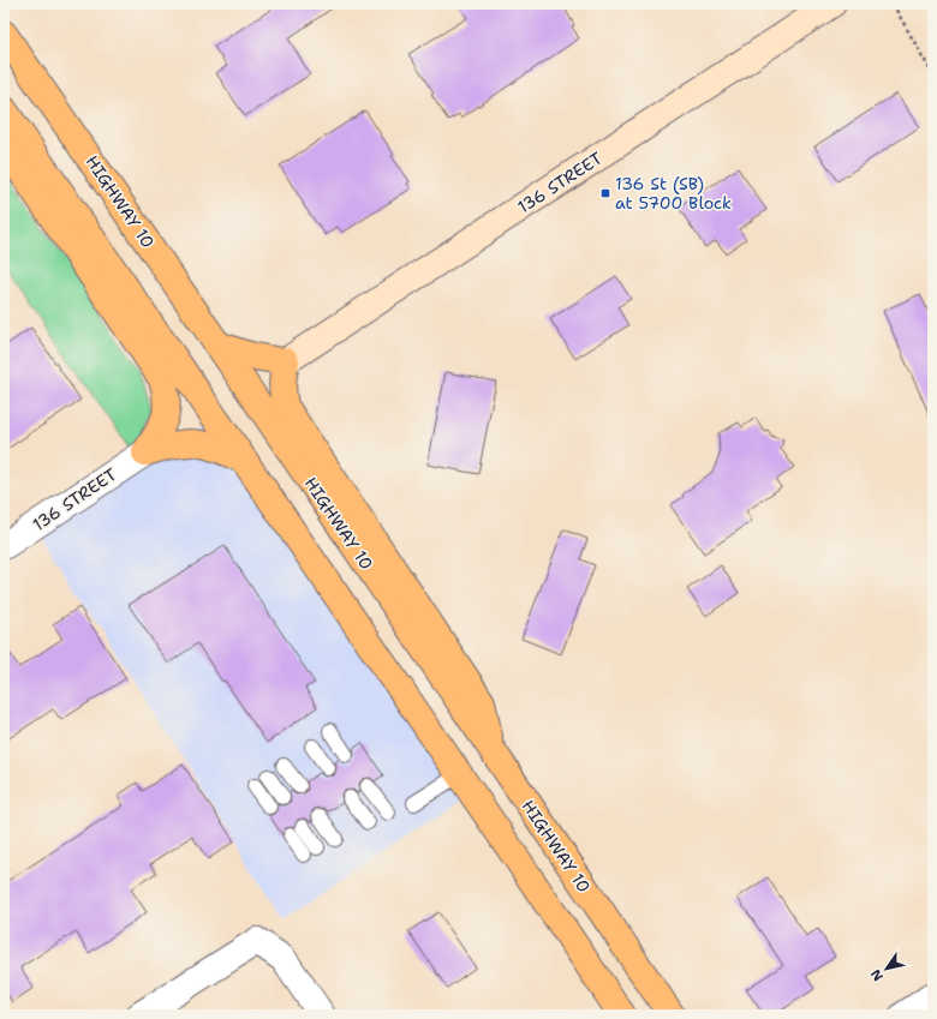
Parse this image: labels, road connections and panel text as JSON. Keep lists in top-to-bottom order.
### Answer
{
  "streets": {
    "highway": ["HIGHWAY 10"],
    "street": ["136 STREET"]
  },
  "places": {
    "transit": ["136 St (SB) at 5700 Block"]
  },
  "north": "bottom left"
}
